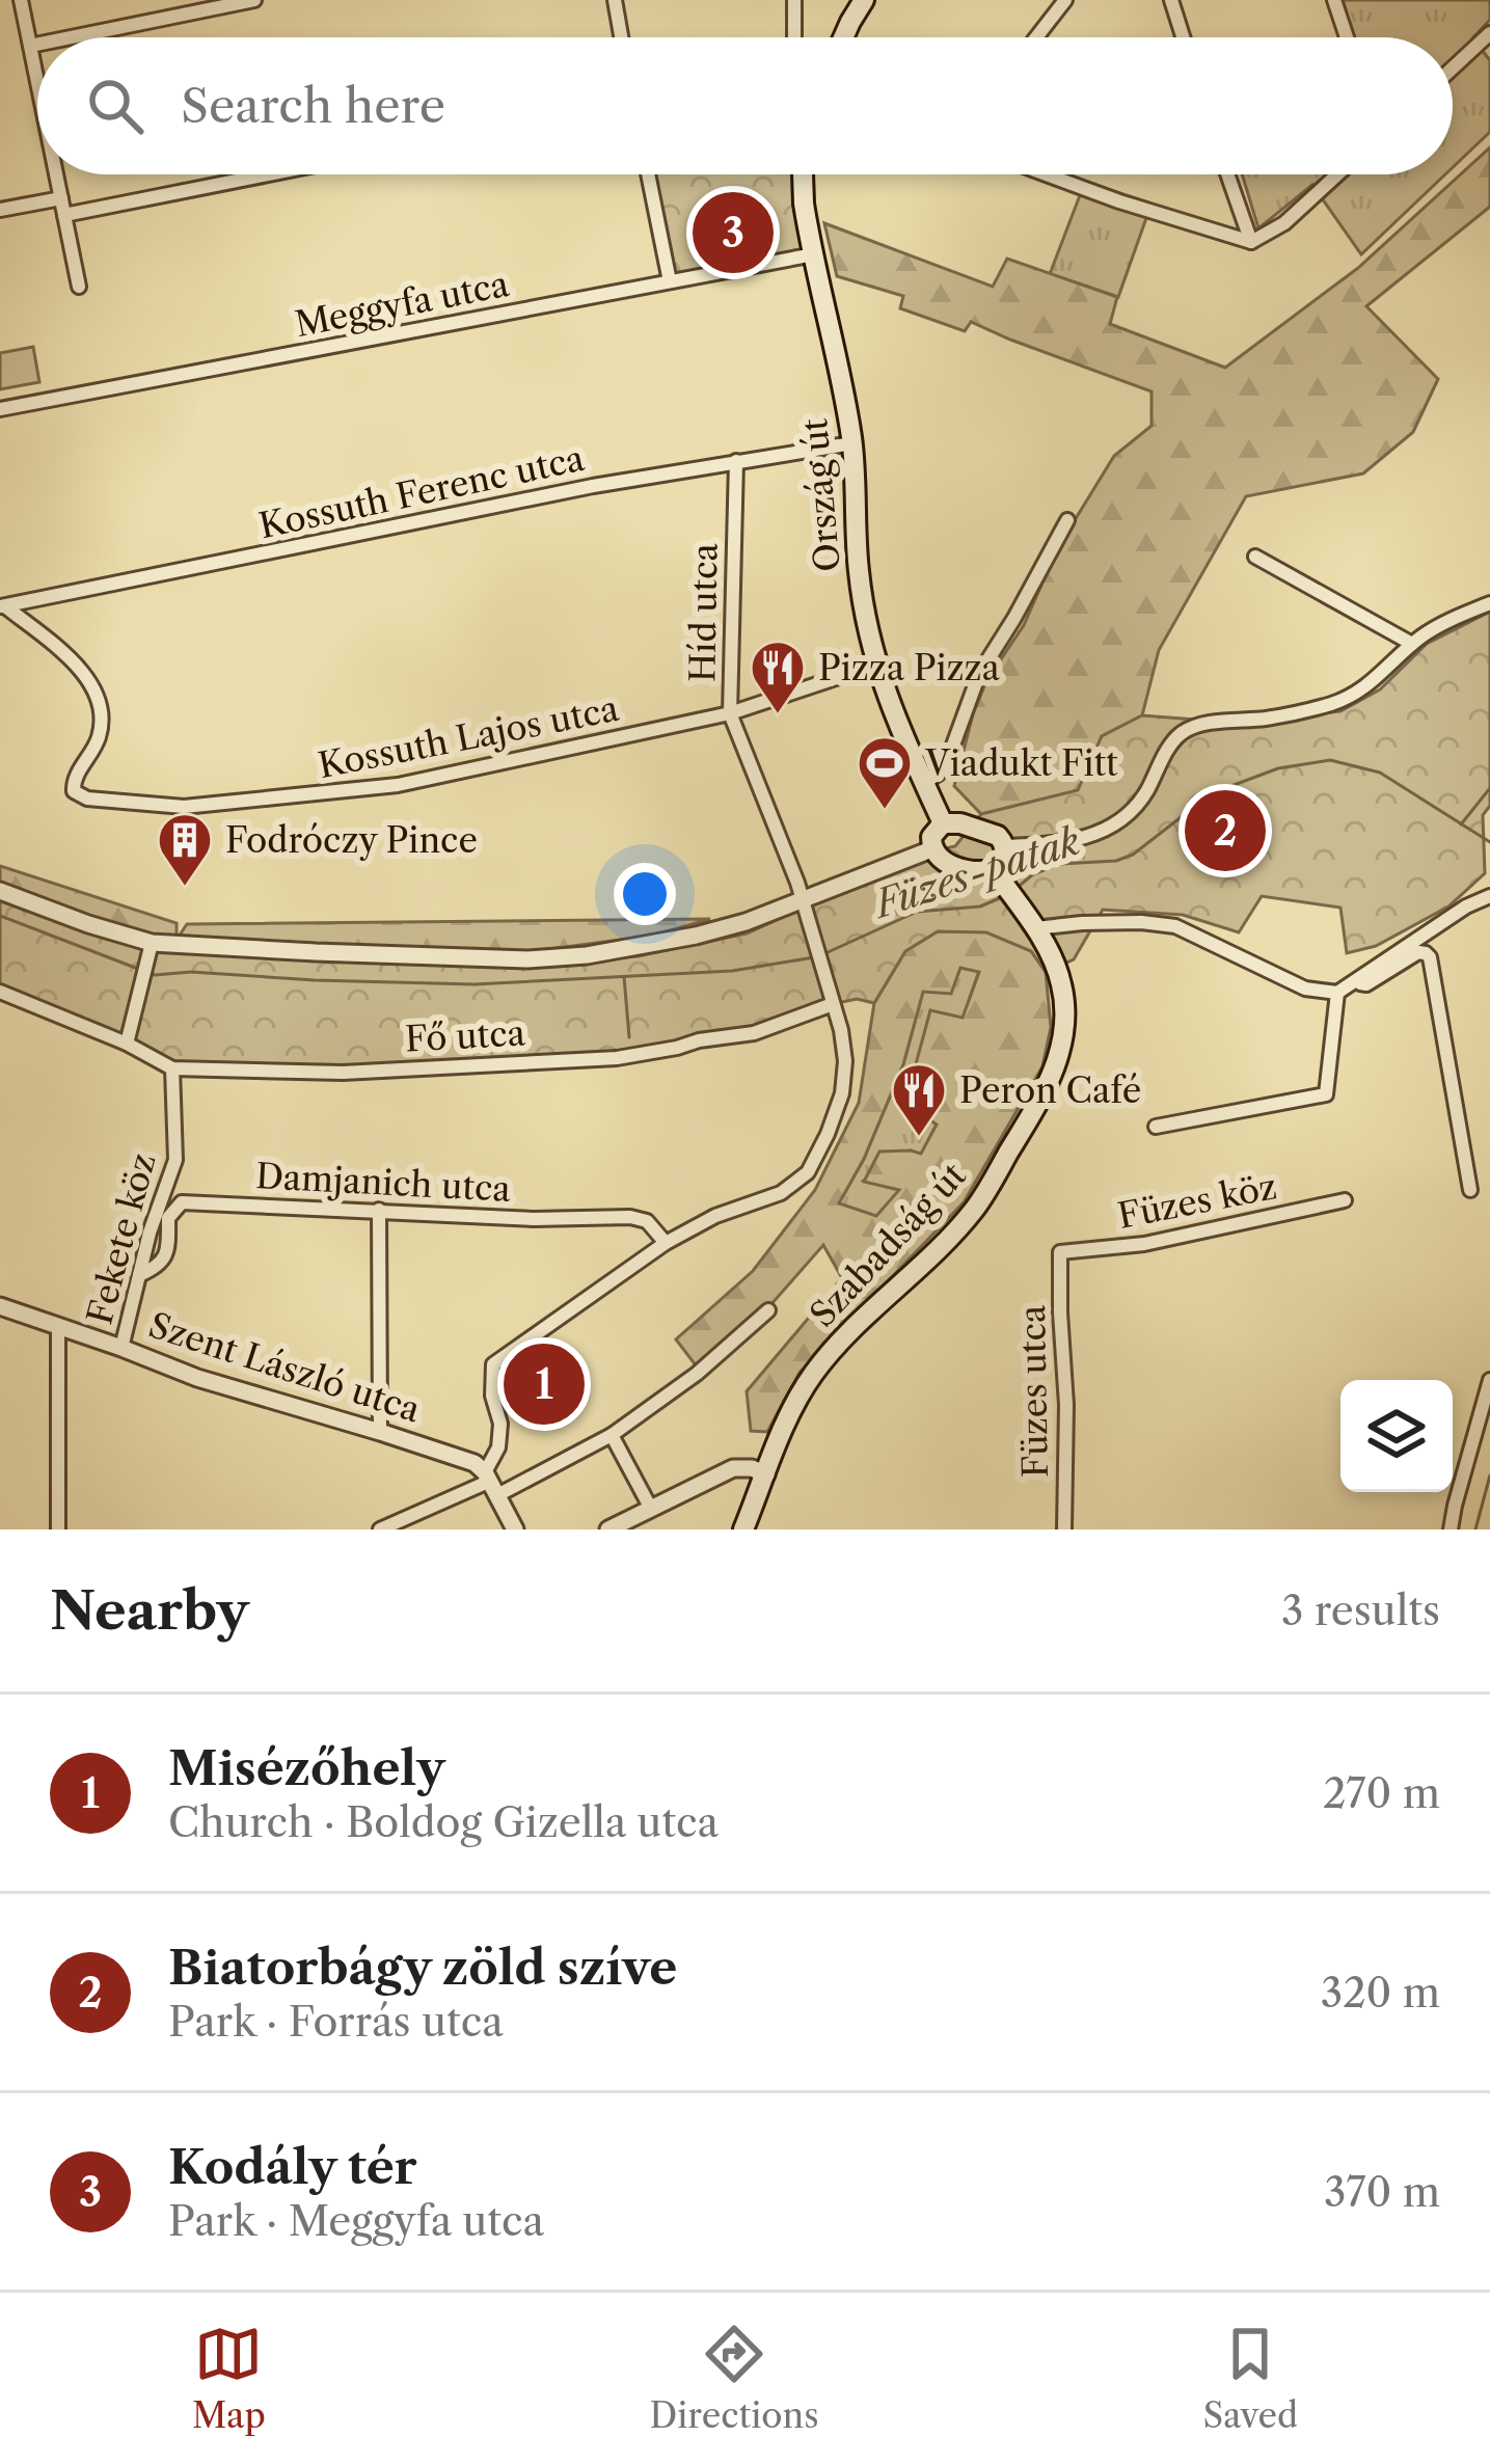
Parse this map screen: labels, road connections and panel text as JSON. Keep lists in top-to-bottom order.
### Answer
{
  "streets": {
    "main road": ["Ország út", "Szabadság út"],
    "street": [
      "Meggyfa utca",
      "Kossuth Ferenc utca",
      "Híd utca",
      "Kossuth Lajos utca",
      "Fő utca",
      "Damjanich utca",
      "Füzes köz",
      "Fekete köz",
      "Szent László utca",
      "Füzes utca"
    ]
  },
  "crossings": [
    ["Meggyfa utca", "Ország út"],
    ["Kossuth Ferenc utca", "Ország út"],
    ["Kossuth Ferenc utca", "Híd utca"],
    ["Kossuth Ferenc utca", "Kossuth Lajos utca"],
    ["Ország út", "Kossuth Lajos utca"],
    ["Ország út", "Szabadság út"],
    ["Híd utca", "Kossuth Lajos utca"],
    ["Fő utca", "Fekete köz"],
    ["Damjanich utca", "Fekete köz"],
    ["Füzes köz", "Füzes utca"],
    ["Fekete köz", "Szent László utca"]
  ],
  "water": ["Füzes-patak"],
  "places": {
    "restaurant": ["Pizza Pizza", "Peron Café"],
    "sports": ["Viadukt Fitt"],
    "building": ["Fodróczy Pince"]
  },
  "page": {
    "search": "Search here",
    "pins": ["3", "2", "1"],
    "heading": ["Nearby", "3 results"],
    "list": [
      {
        "mark": "1",
        "name": "Misézőhely",
        "note": "Church · Boldog Gizella utca",
        "value": "270 m"
      },
      {
        "mark": "2",
        "name": "Biatorbágy zöld szíve",
        "note": "Park · Forrás utca",
        "value": "320 m"
      },
      {
        "mark": "3",
        "name": "Kodály tér",
        "note": "Park · Meggyfa utca",
        "value": "370 m"
      }
    ],
    "nav": ["Map", "Directions", "Saved"]
  }
}
